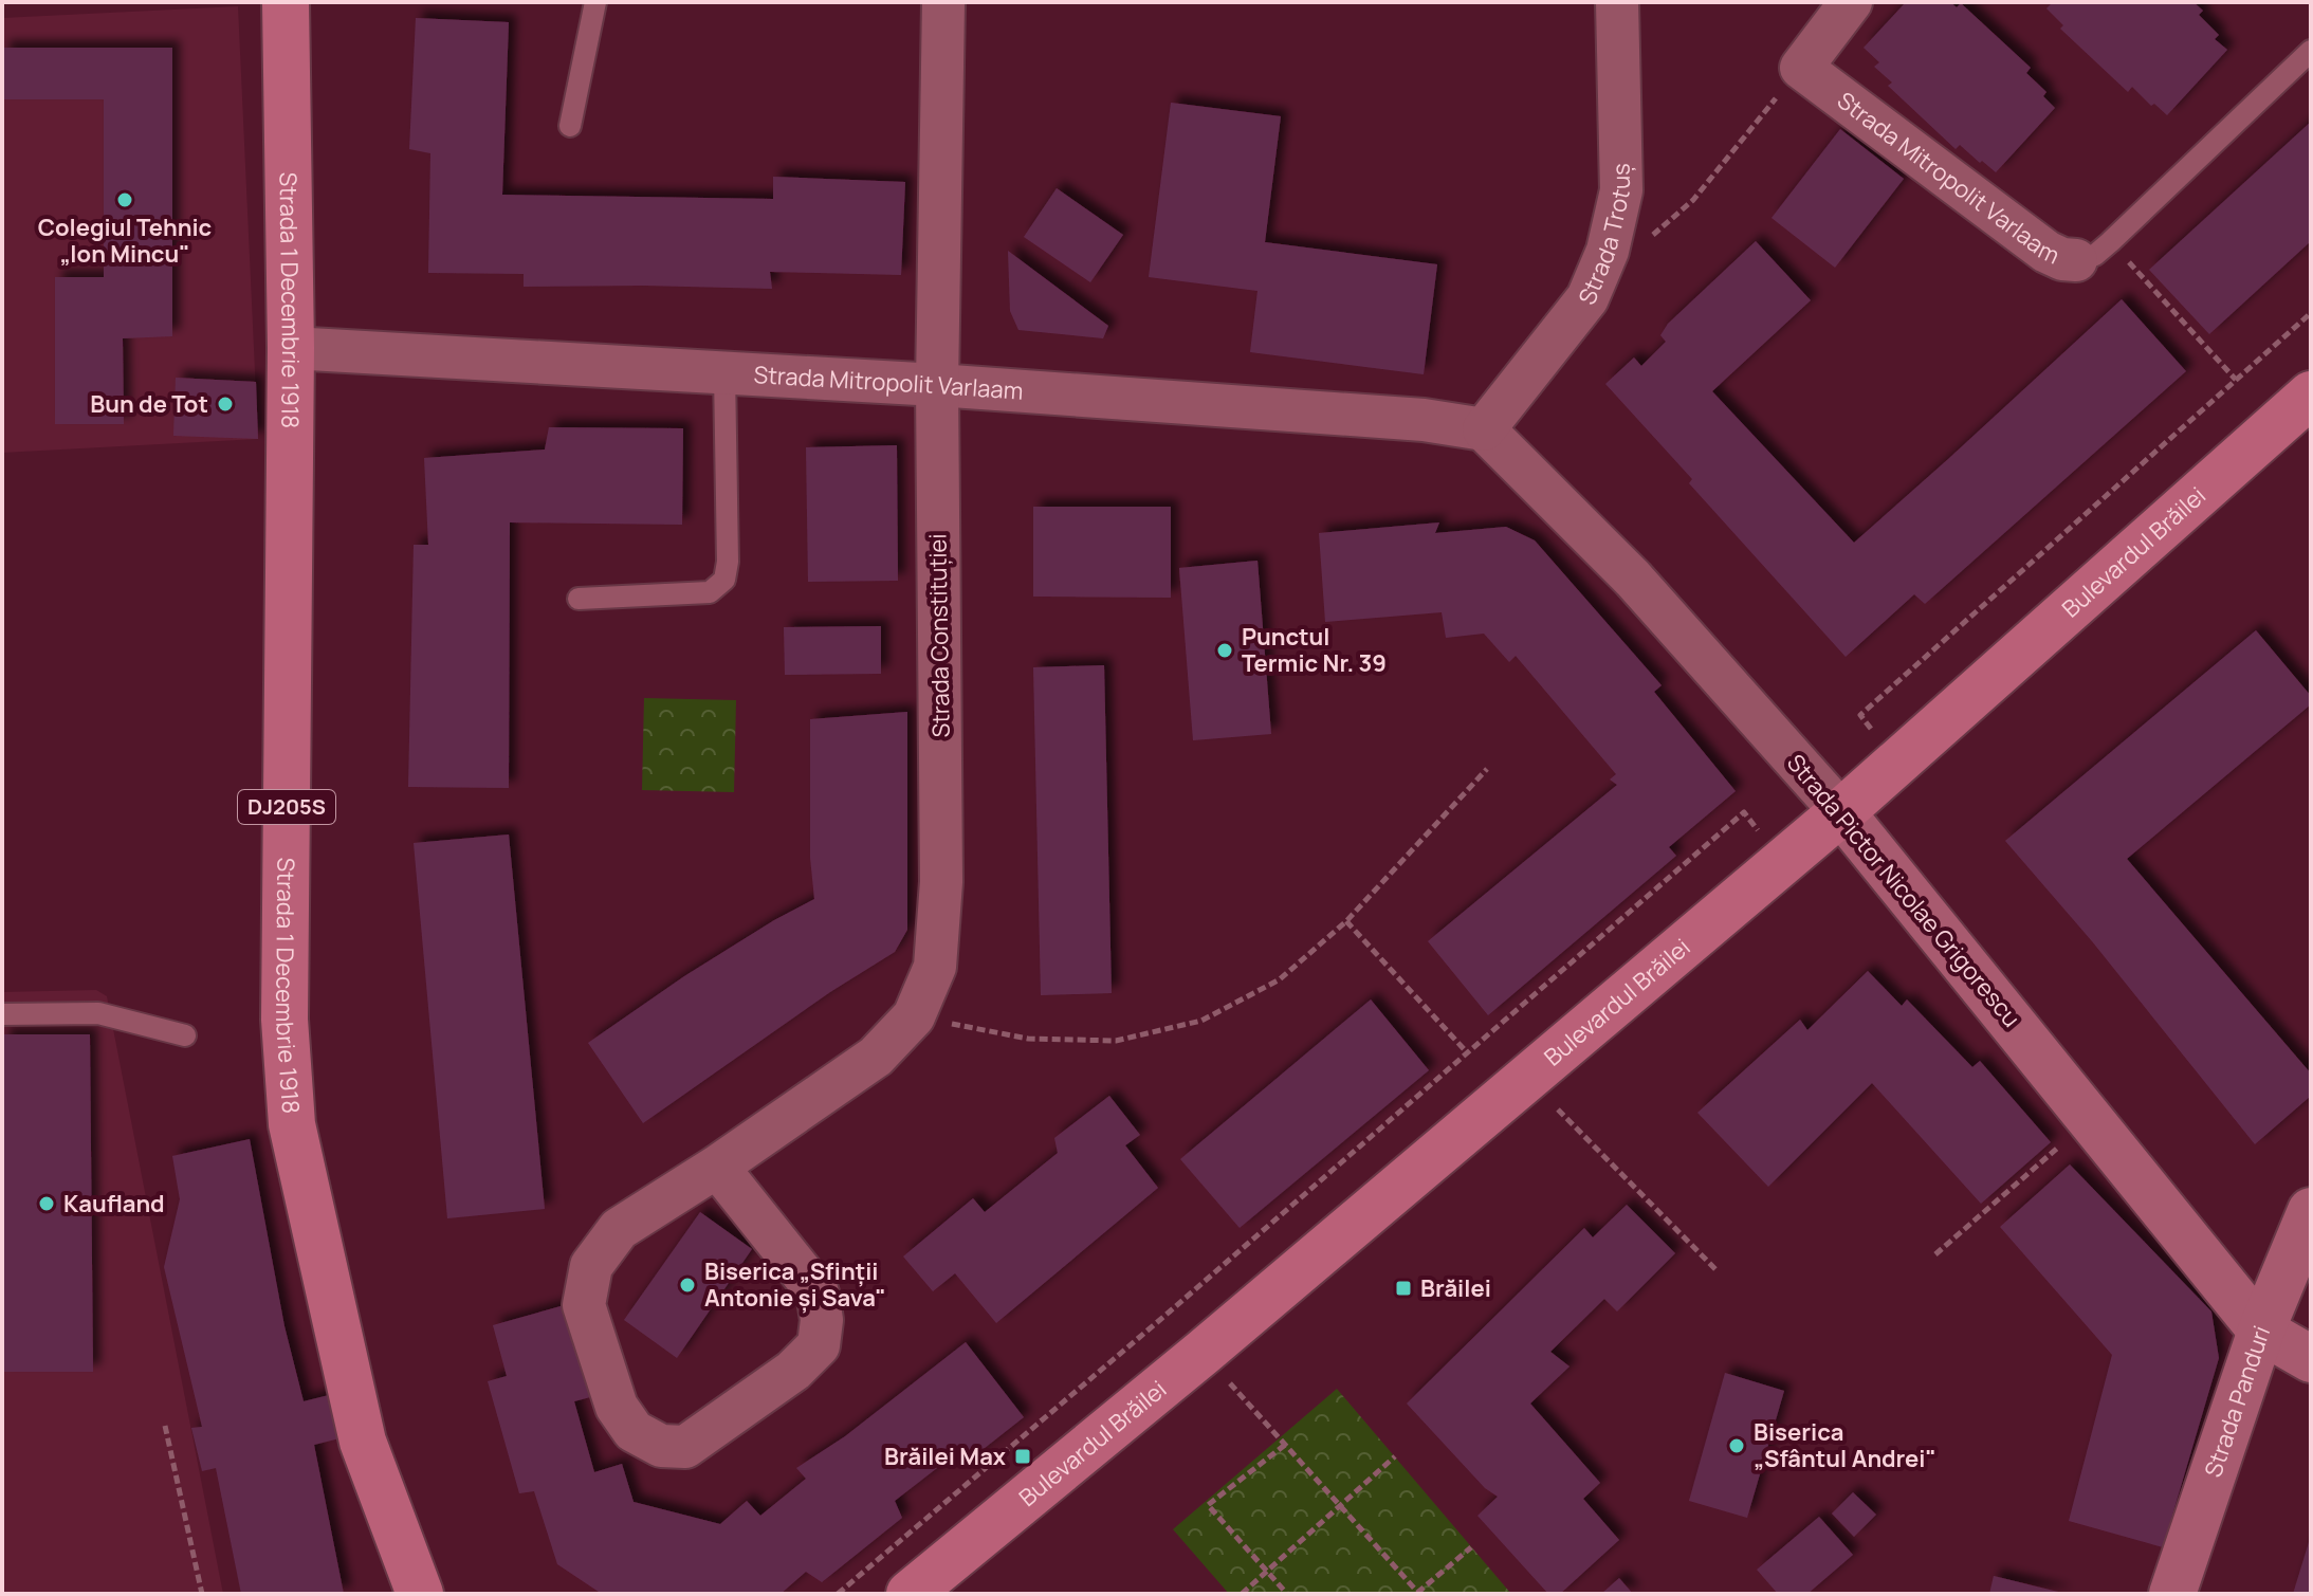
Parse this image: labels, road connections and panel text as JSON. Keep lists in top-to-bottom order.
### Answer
{
  "streets": {
    "main road": ["Strada 1 Decembrie 1918", "Bulevardul Brăilei", "DJ205S"],
    "street": [
      "Strada Mitropolit Varlaam",
      "Strada Trotuș",
      "Strada Constituției",
      "Strada Pictor Nicolae Grigorescu",
      "Strada Panduri"
    ]
  },
  "crossings": [
    ["Strada Mitropolit Varlaam", "Strada Trotuș"],
    ["Strada Mitropolit Varlaam", "Strada 1 Decembrie 1918"],
    ["Strada Mitropolit Varlaam", "Strada Constituției"],
    ["Strada Mitropolit Varlaam", "Strada Pictor Nicolae Grigorescu"],
    ["Strada Trotuș", "Strada Pictor Nicolae Grigorescu"],
    ["Bulevardul Brăilei", "Strada Pictor Nicolae Grigorescu"],
    ["Strada Pictor Nicolae Grigorescu", "Strada Panduri"]
  ],
  "places": {
    "other": [
      "Colegiul Tehnic „Ion Mincu\"",
      "Bun de Tot",
      "Punctul Termic Nr. 39",
      "Kaufland",
      "Biserica „Sfinții Antonie și Sava\"",
      "Biserica „Sfântul Andrei\""
    ],
    "transit": ["Brăilei", "Brăilei Max"]
  }
}
